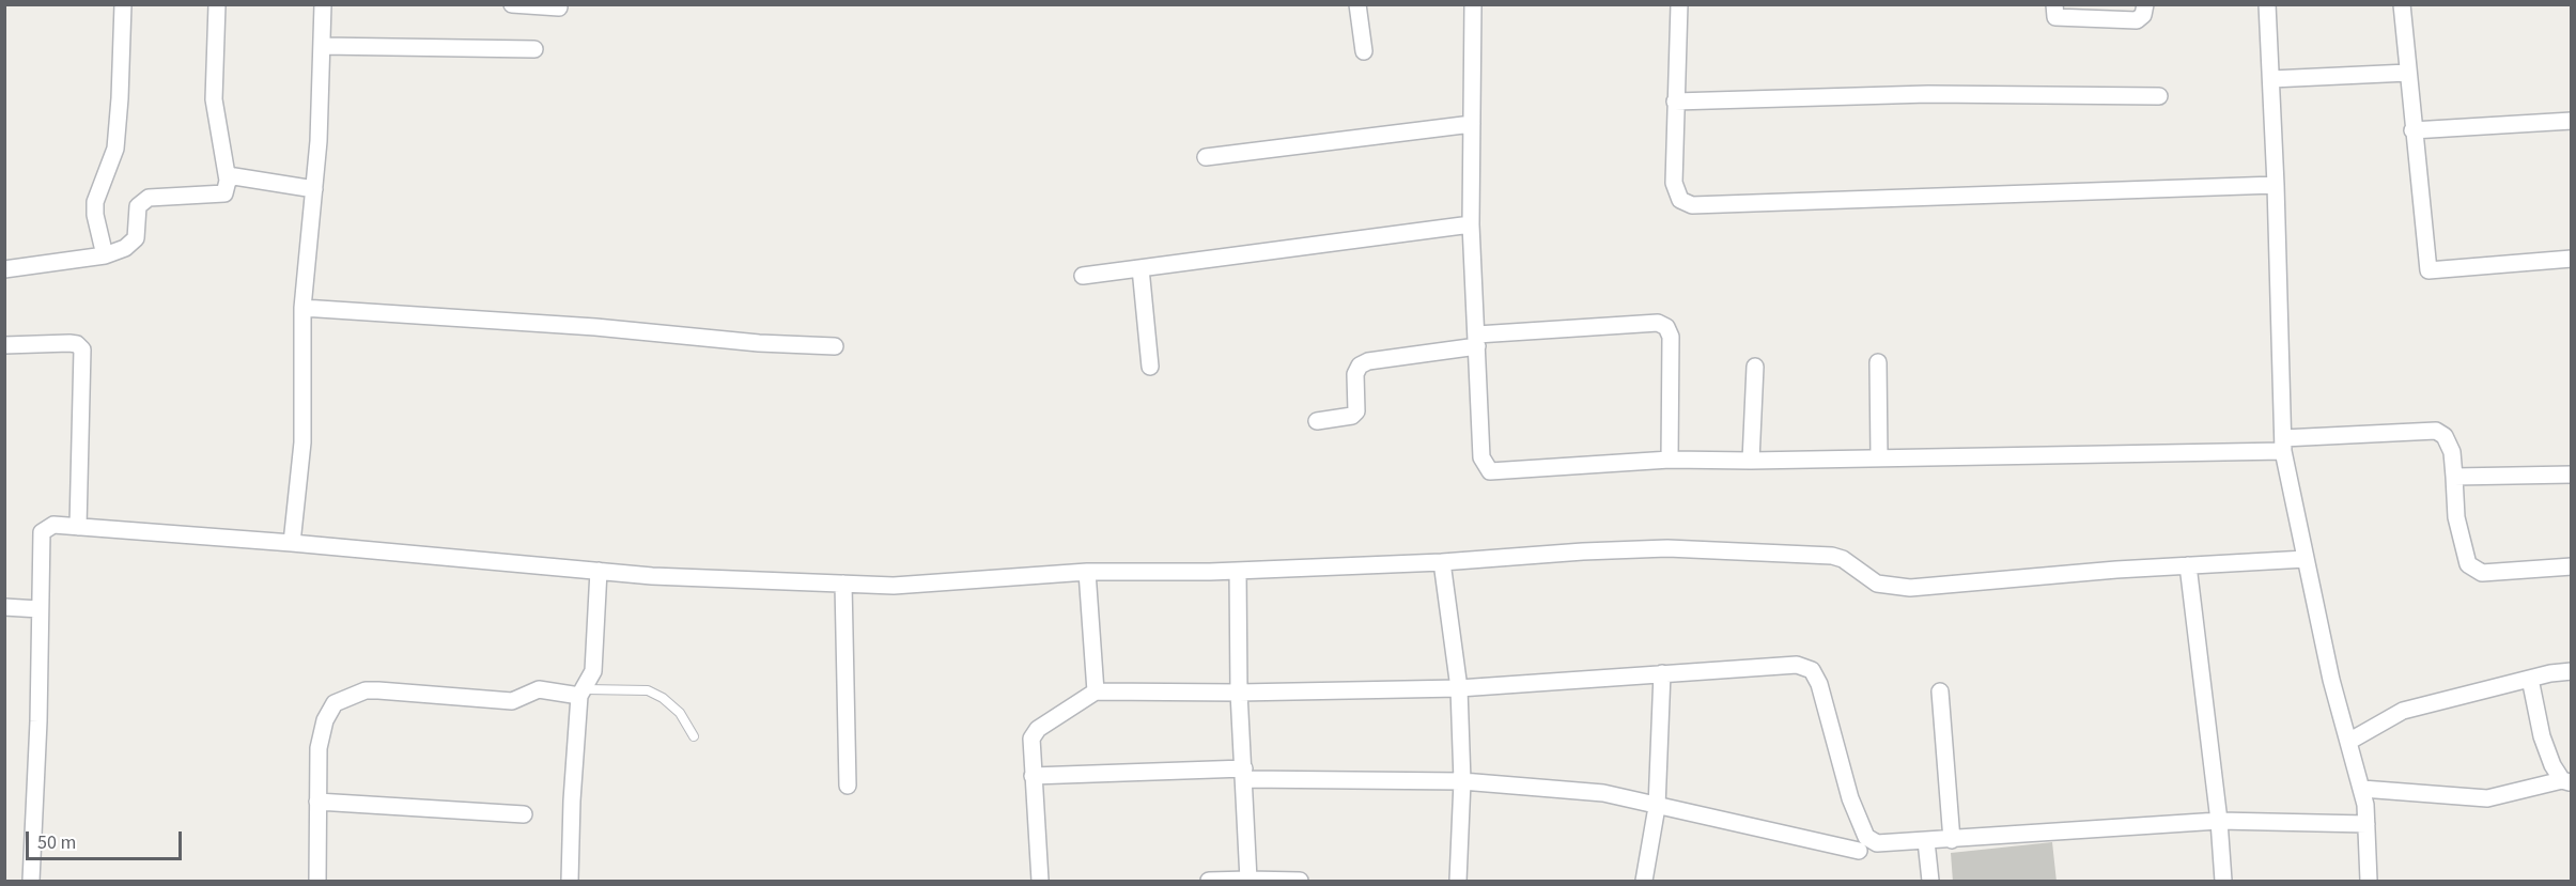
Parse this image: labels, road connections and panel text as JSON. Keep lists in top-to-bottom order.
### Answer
{
  "scale_bar": "50 m"
}
